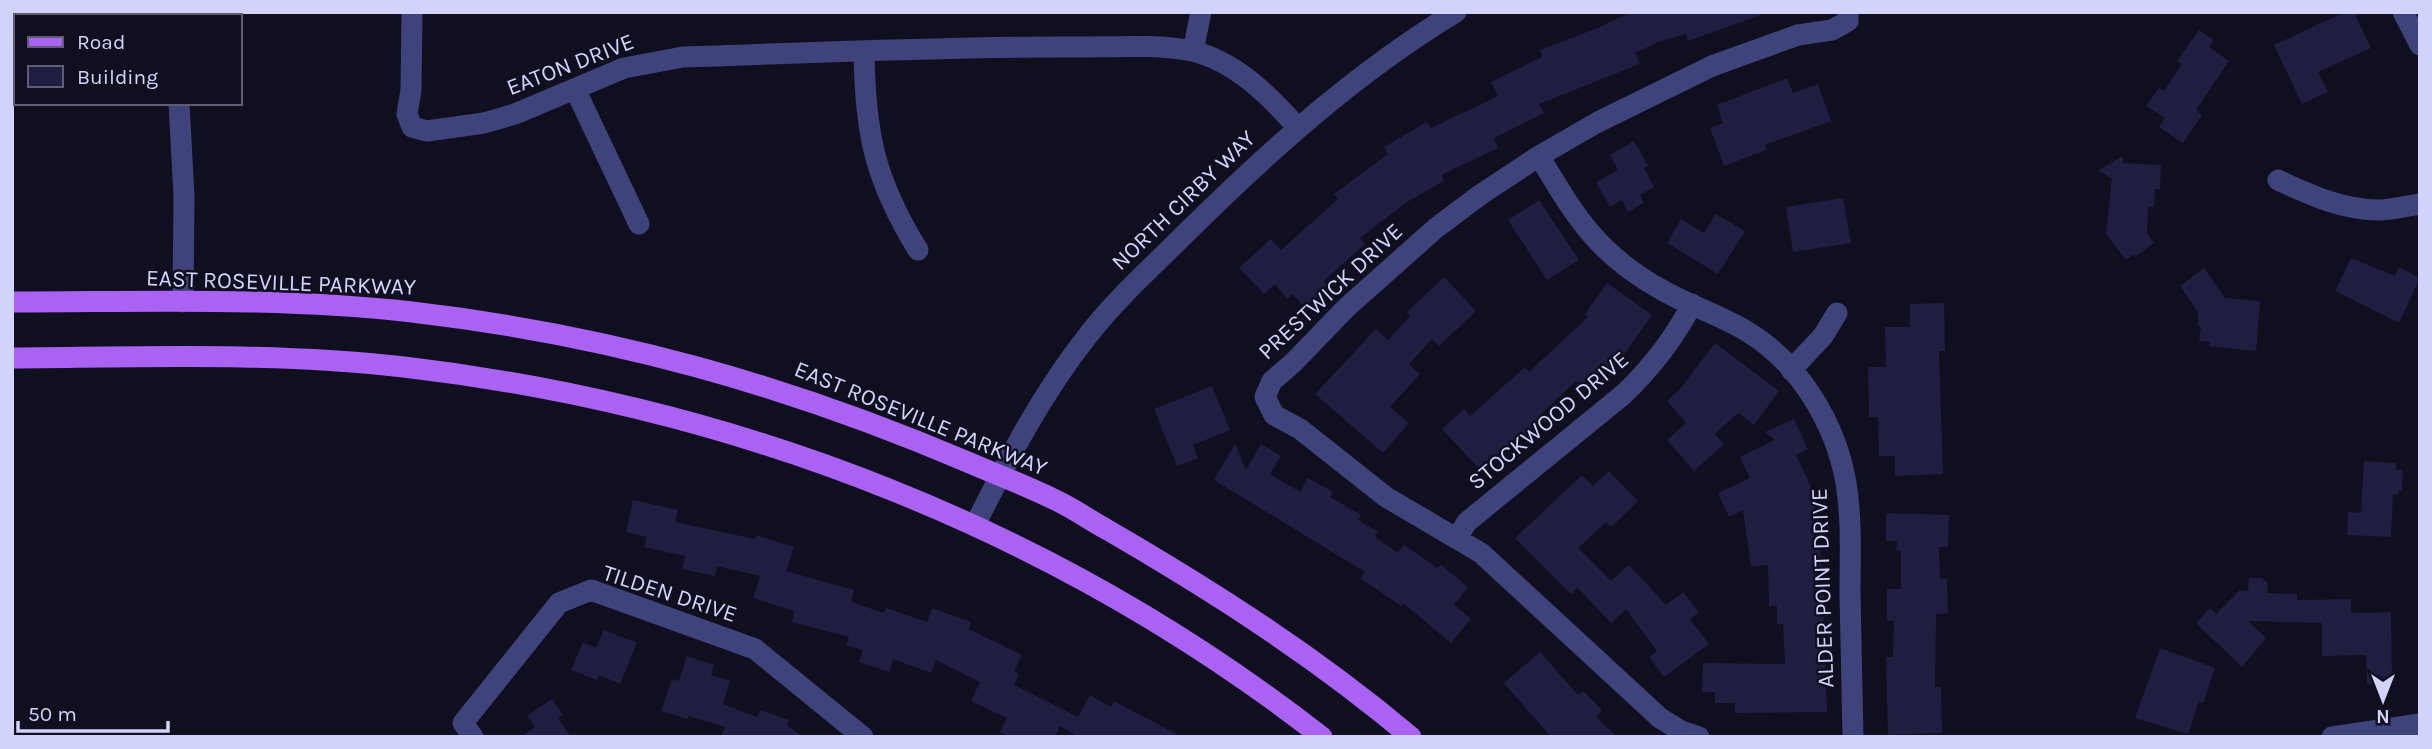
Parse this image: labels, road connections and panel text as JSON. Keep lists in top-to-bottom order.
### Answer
{
  "streets": {
    "main road": ["EAST ROSEVILLE PARKWAY"],
    "street": [
      "EATON DRIVE",
      "NORTH CIRBY WAY",
      "PRESTWICK DRIVE",
      "STOCKWOOD DRIVE",
      "ALDER POINT DRIVE",
      "TILDEN DRIVE"
    ]
  },
  "crossings": [
    ["EATON DRIVE", "NORTH CIRBY WAY"],
    ["NORTH CIRBY WAY", "EAST ROSEVILLE PARKWAY"],
    ["PRESTWICK DRIVE", "STOCKWOOD DRIVE"],
    ["PRESTWICK DRIVE", "ALDER POINT DRIVE"],
    ["STOCKWOOD DRIVE", "ALDER POINT DRIVE"]
  ],
  "legend": ["Road", "Building"],
  "scale_bar": "50 m",
  "north": "bottom"
}
